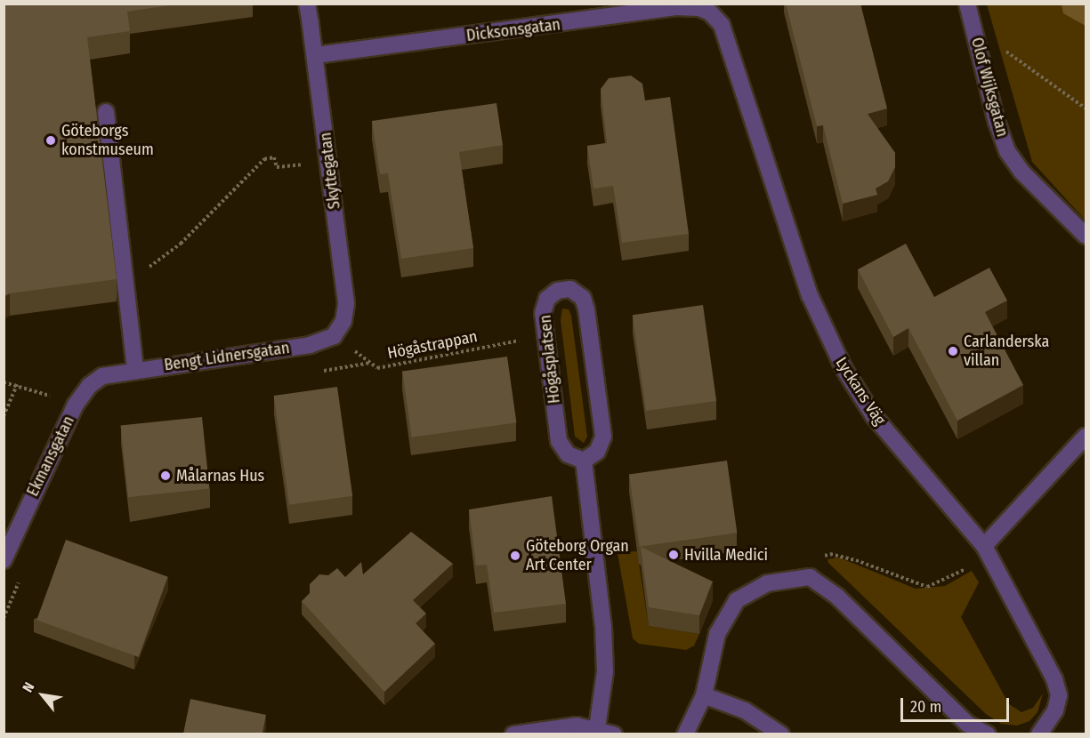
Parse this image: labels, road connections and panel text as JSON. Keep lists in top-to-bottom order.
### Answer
{
  "streets": {
    "street": [
      "Dicksonsgatan",
      "Olof Wijksgatan",
      "Skyttegatan",
      "Bengt Lidnersgatan",
      "Högåsplatsen",
      "Lyckans Väg",
      "Ekmansgatan"
    ],
    "path": ["Högåstrappan"]
  },
  "crossings": [
    ["Dicksonsgatan", "Skyttegatan"],
    ["Dicksonsgatan", "Lyckans Väg"],
    ["Skyttegatan", "Högåstrappan"],
    ["Skyttegatan", "Bengt Lidnersgatan"],
    ["Högåstrappan", "Bengt Lidnersgatan"],
    ["Högåstrappan", "Högåsplatsen"],
    ["Bengt Lidnersgatan", "Ekmansgatan"]
  ],
  "places": [
    "Göteborgs konstmuseum",
    "Carlanderska villan",
    "Målarnas Hus",
    "Hvilla Medici",
    "Göteborg Organ Art Center"
  ],
  "scale_bar": "20 m",
  "north": "top left"
}
